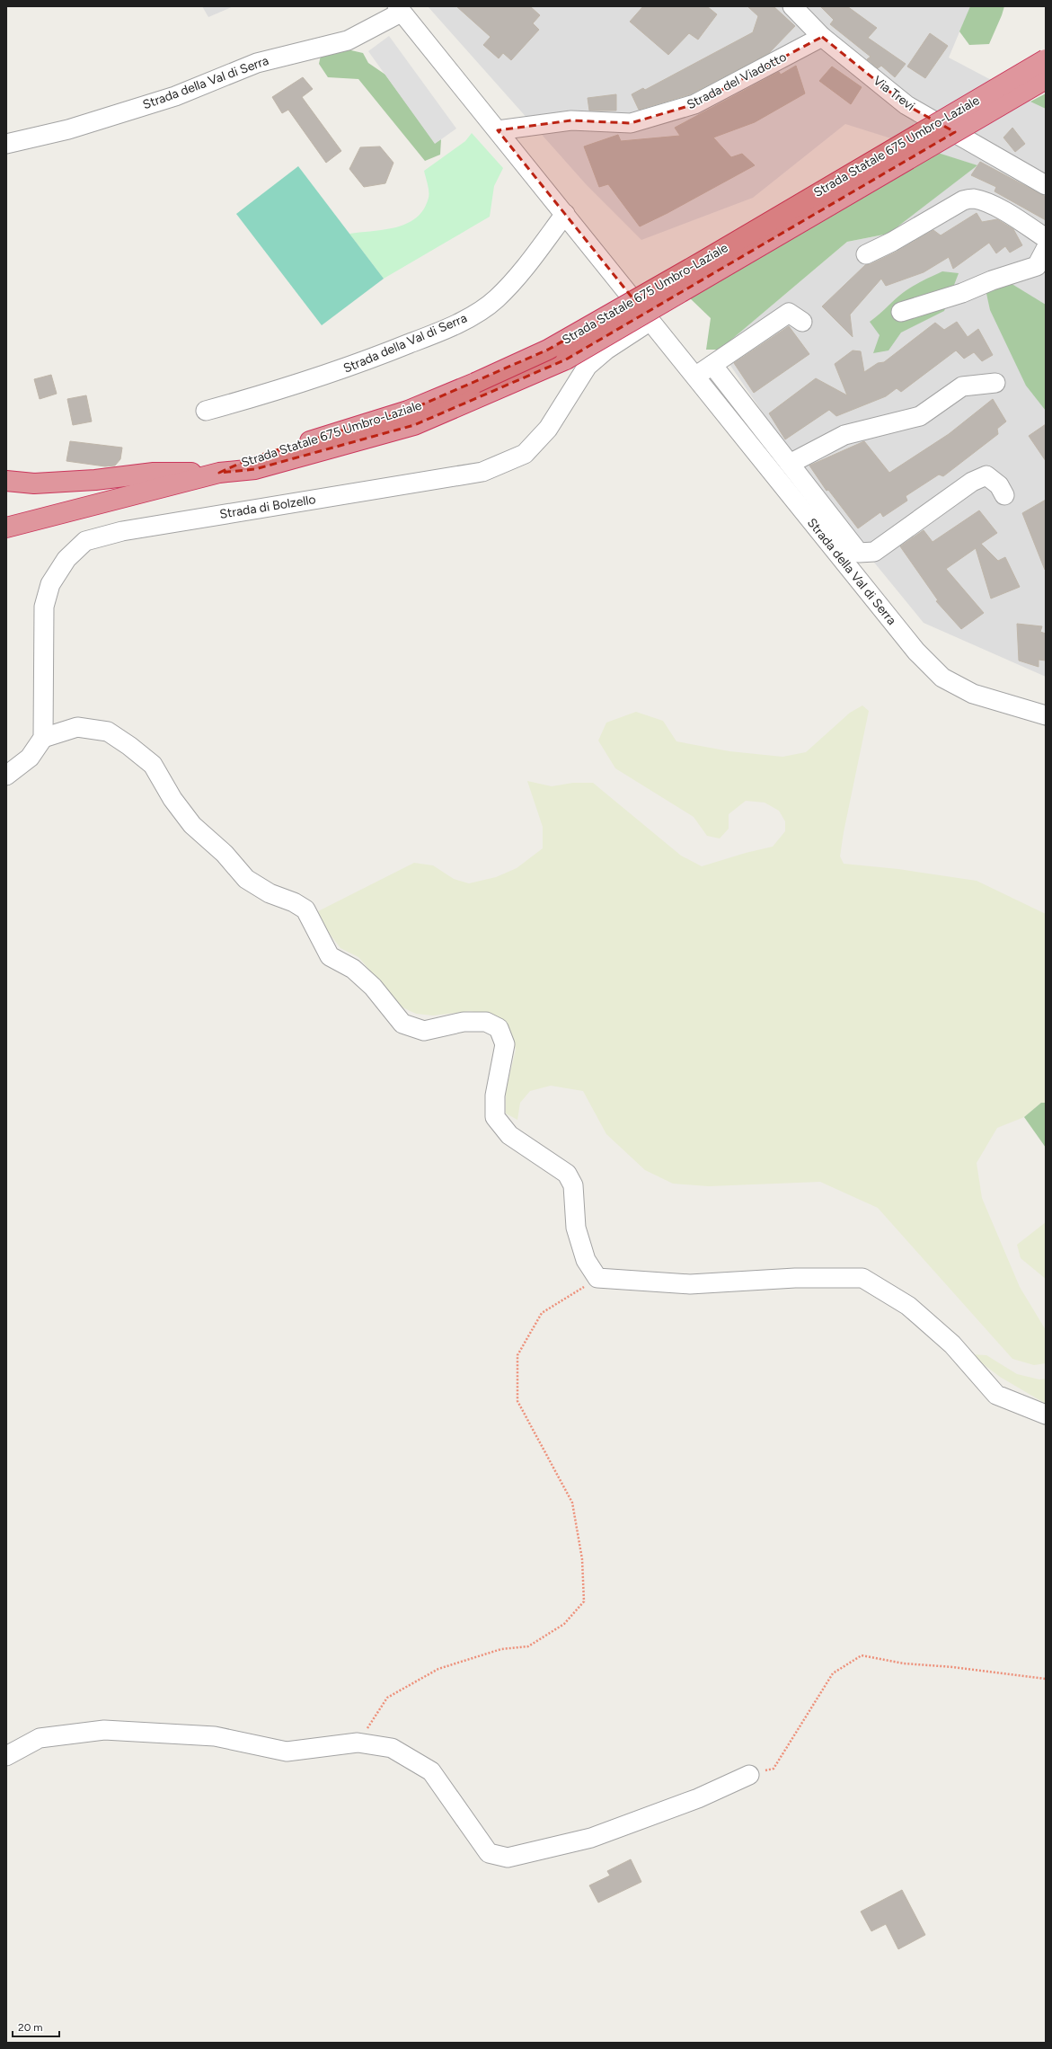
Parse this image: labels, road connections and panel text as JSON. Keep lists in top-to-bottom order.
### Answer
{
  "streets": {
    "highway": ["Strada Statale 675 Umbro-Laziale"],
    "street": [
      "Strada del Viadotto",
      "Strada della Val di Serra",
      "Via Trevi",
      "Strada di Bolzello"
    ]
  },
  "crossings": [
    ["Strada del Viadotto", "Strada della Val di Serra"],
    ["Strada del Viadotto", "Via Trevi"],
    ["Strada della Val di Serra", "Strada di Bolzello"]
  ],
  "scale_bar": "20 m"
}
